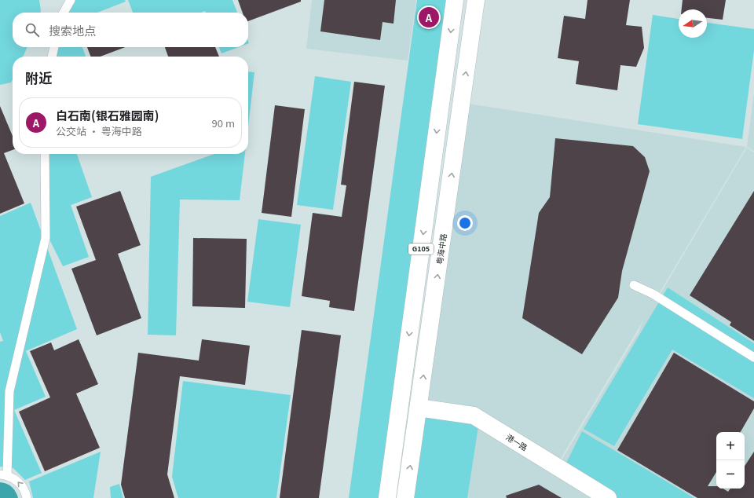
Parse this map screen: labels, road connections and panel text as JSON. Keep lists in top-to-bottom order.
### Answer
{
  "streets": {
    "main road": ["G105", "粤海中路", "港一路"]
  },
  "crossings": [
    ["粤海中路", "港一路"]
  ],
  "north": "left",
  "page": {
    "pins": "A",
    "search": "搜索地点",
    "heading": "附近",
    "list": [
      {
        "mark": "A",
        "name": "白石南(银石雅园南)",
        "note": "公交站 · 粤海中路",
        "value": "90 m"
      }
    ],
    "map_buttons": ["+", "−"]
  }
}
